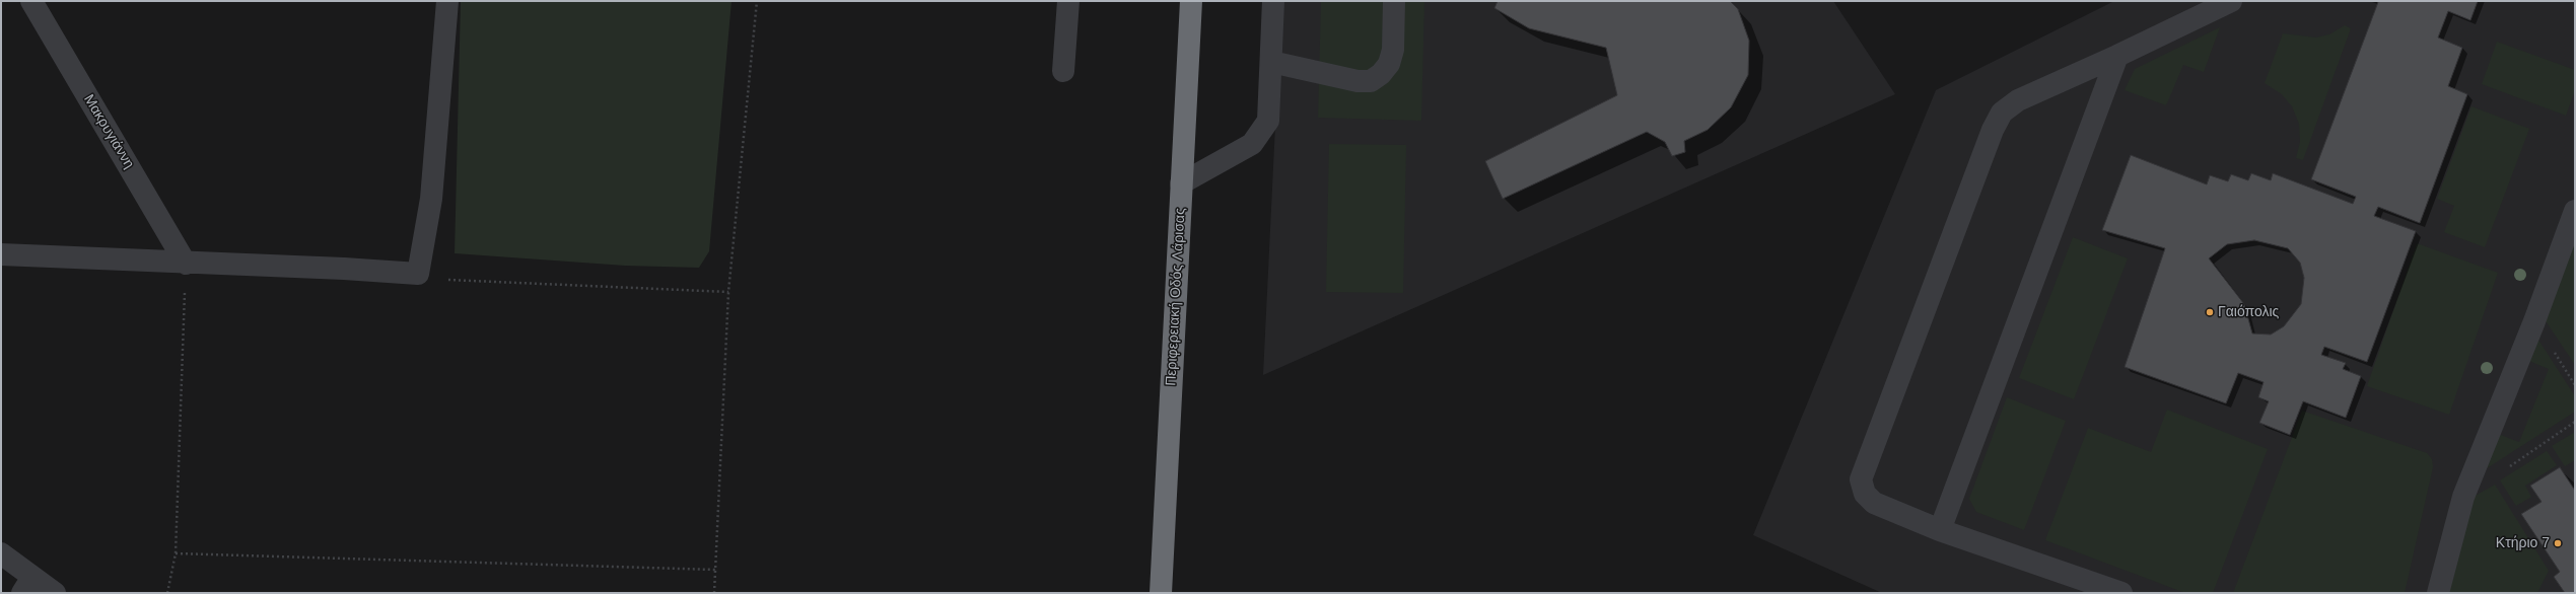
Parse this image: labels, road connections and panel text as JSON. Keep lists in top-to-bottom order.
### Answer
{
  "streets": {
    "highway": ["Περιφερειακή Οδός Λάρισας"],
    "street": ["Μακρυγιάννη"]
  },
  "places": ["Γαιόπολις", "Κτήριο 7"]
}
